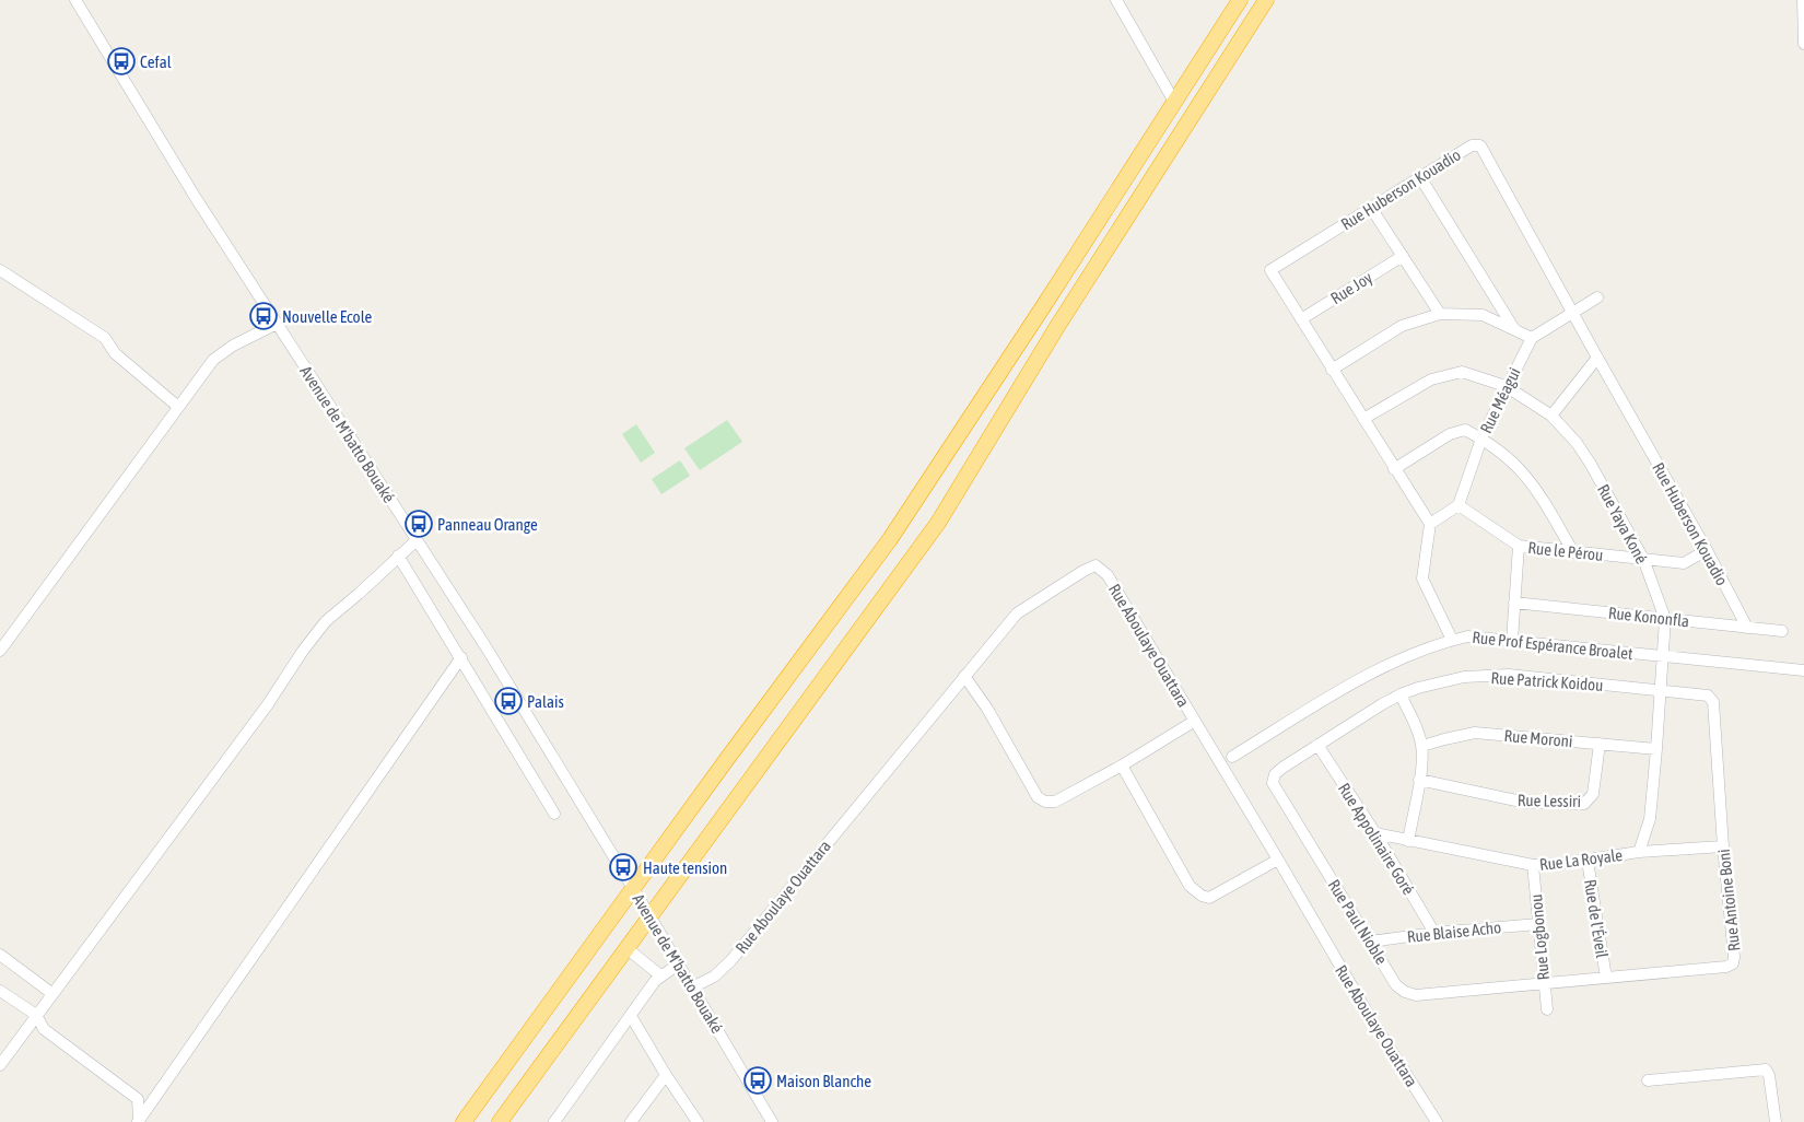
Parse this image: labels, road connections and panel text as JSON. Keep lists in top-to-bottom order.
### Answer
{
  "streets": {
    "street": [
      "Rue Huberson Kouadio",
      "Rue Joy",
      "Rue Méagui",
      "Avenue de M'batto Bouaké",
      "Rue Yaya Koné",
      "Rue le Pérou",
      "Rue Kononfla",
      "Rue Aboulaye Ouattara",
      "Rue Prof Espérance Broalet",
      "Rue Patrick Koidou",
      "Rue Moroni",
      "Rue Lessiri",
      "Rue Appolinaire Goré",
      "Rue La Royale",
      "Rue Antoine Boni",
      "Rue de l'Éveil",
      "Rue Paul Nioble",
      "Rue Blaise Acho",
      "Rue Logbonou"
    ]
  },
  "crossings": [
    ["Rue Huberson Kouadio", "Rue Joy"],
    ["Rue Huberson Kouadio", "Rue Yaya Koné"],
    ["Rue Huberson Kouadio", "Rue le Pérou"],
    ["Rue Huberson Kouadio", "Rue Kononfla"],
    ["Rue Méagui", "Rue Yaya Koné"],
    ["Avenue de M'batto Bouaké", "Rue Aboulaye Ouattara"],
    ["Rue Yaya Koné", "Rue le Pérou"],
    ["Rue Yaya Koné", "Rue Kononfla"],
    ["Rue Yaya Koné", "Rue Prof Espérance Broalet"],
    ["Rue Yaya Koné", "Rue Patrick Koidou"],
    ["Rue Yaya Koné", "Rue Moroni"],
    ["Rue Yaya Koné", "Rue La Royale"],
    ["Rue Yaya Koné", "Rue Antoine Boni"],
    ["Rue Patrick Koidou", "Rue Appolinaire Goré"],
    ["Rue Patrick Koidou", "Rue Antoine Boni"],
    ["Rue Patrick Koidou", "Rue Paul Nioble"],
    ["Rue Moroni", "Rue Lessiri"],
    ["Rue Appolinaire Goré", "Rue La Royale"],
    ["Rue Appolinaire Goré", "Rue Paul Nioble"],
    ["Rue Appolinaire Goré", "Rue Blaise Acho"],
    ["Rue La Royale", "Rue Antoine Boni"],
    ["Rue La Royale", "Rue de l'Éveil"],
    ["Rue La Royale", "Rue Logbonou"],
    ["Rue Antoine Boni", "Rue de l'Éveil"],
    ["Rue Antoine Boni", "Rue Paul Nioble"],
    ["Rue Antoine Boni", "Rue Logbonou"],
    ["Rue Paul Nioble", "Rue Blaise Acho"],
    ["Rue Paul Nioble", "Rue Logbonou"],
    ["Rue Blaise Acho", "Rue Logbonou"]
  ],
  "places": {
    "bus stop": [
      "Cefal",
      "Nouvelle Ecole",
      "Panneau Orange",
      "Palais",
      "Haute tension",
      "Maison Blanche"
    ]
  }
}
